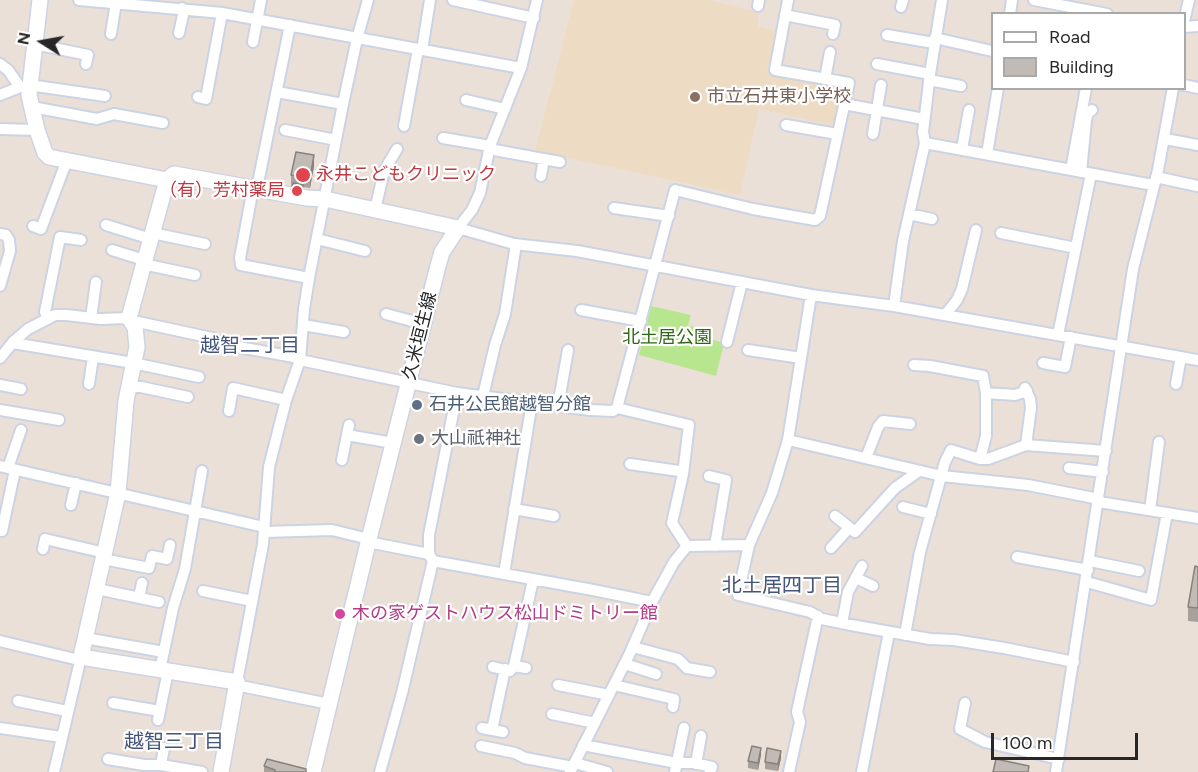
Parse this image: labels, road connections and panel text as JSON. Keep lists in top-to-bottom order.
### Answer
{
  "streets": {
    "main road": ["久米垣生線"]
  },
  "districts": ["越智二丁目", "北土居四丁目", "越智三丁目"],
  "parks": ["北土居公園"],
  "places": [
    "市立石井東小学校",
    "永井こどもクリニック",
    "（有）芳村薬局",
    "石井公民館越智分館",
    "大山祇神社",
    "木の家ゲストハウス松山ドミトリー館"
  ],
  "legend": ["Road", "Building"],
  "scale_bar": "100 m",
  "north": "left"
}
